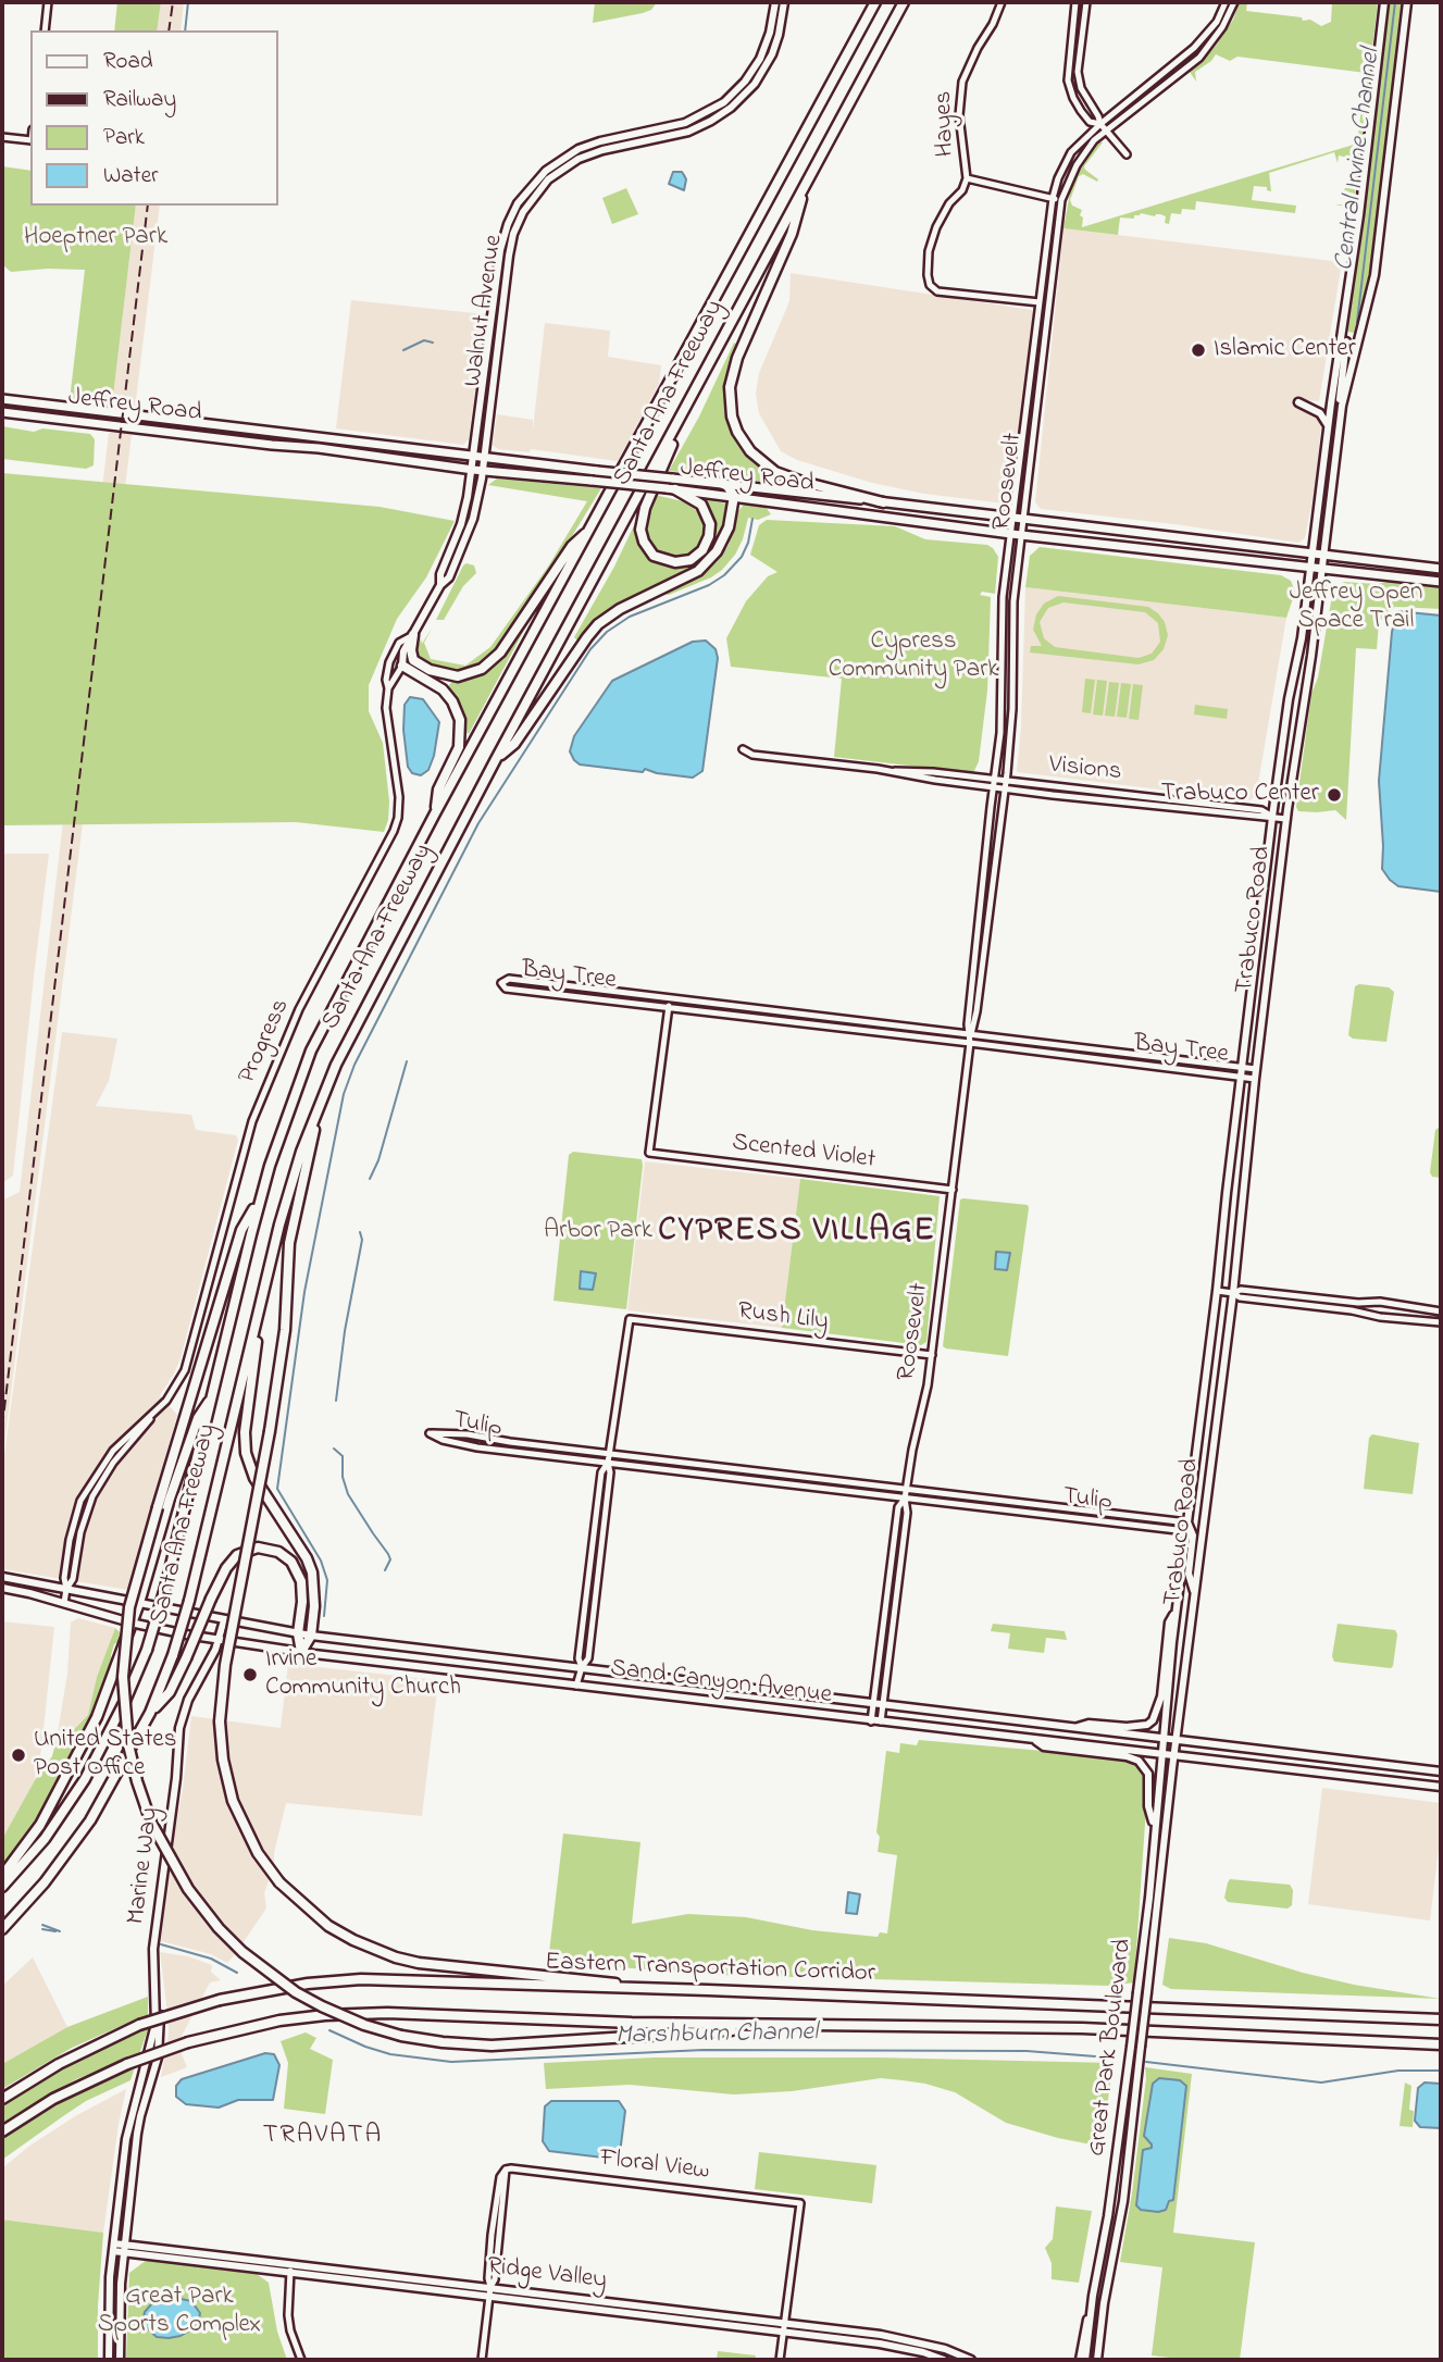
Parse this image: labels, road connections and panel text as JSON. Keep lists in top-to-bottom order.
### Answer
{
  "streets": {
    "highway": ["Santa Ana Freeway", "Eastern Transportation Corridor"],
    "main road": [
      "Walnut Avenue",
      "Jeffrey Road",
      "Trabuco Road",
      "Sand Canyon Avenue",
      "Marine Way",
      "Great Park Boulevard",
      "Ridge Valley"
    ],
    "street": [
      "Hayes",
      "Roosevelt",
      "Visions",
      "Bay Tree",
      "Progress",
      "Scented Violet",
      "Rush Lily",
      "Tulip",
      "Floral View"
    ]
  },
  "crossings": [
    ["Hayes", "Roosevelt"],
    ["Walnut Avenue", "Jeffrey Road"],
    ["Walnut Avenue", "Progress"],
    ["Jeffrey Road", "Roosevelt"],
    ["Jeffrey Road", "Trabuco Road"],
    ["Roosevelt", "Visions"],
    ["Roosevelt", "Bay Tree"],
    ["Roosevelt", "Scented Violet"],
    ["Roosevelt", "Rush Lily"],
    ["Roosevelt", "Tulip"],
    ["Roosevelt", "Sand Canyon Avenue"],
    ["Visions", "Trabuco Road"],
    ["Trabuco Road", "Bay Tree"],
    ["Trabuco Road", "Tulip"],
    ["Trabuco Road", "Sand Canyon Avenue"],
    ["Trabuco Road", "Great Park Boulevard"],
    ["Bay Tree", "Scented Violet"],
    ["Progress", "Sand Canyon Avenue"],
    ["Rush Lily", "Tulip"],
    ["Sand Canyon Avenue", "Marine Way"],
    ["Sand Canyon Avenue", "Great Park Boulevard"],
    ["Marine Way", "Ridge Valley"],
    ["Floral View", "Ridge Valley"]
  ],
  "districts": ["CYPRESS VILLAGE", "TRAVATA"],
  "water": ["Central Irvine Channel", "Marshburn Channel"],
  "parks": [
    "Hoeptner Park",
    "Jeffrey Open Space Trail",
    "Cypress Community Park",
    "Arbor Park",
    "Great Park Sports Complex"
  ],
  "places": [
    "Islamic Center",
    "Trabuco Center",
    "Irvine Community Church",
    "United States Post Office"
  ],
  "legend": [
    "Road",
    "Railway",
    "Park",
    "Water"
  ]
}
